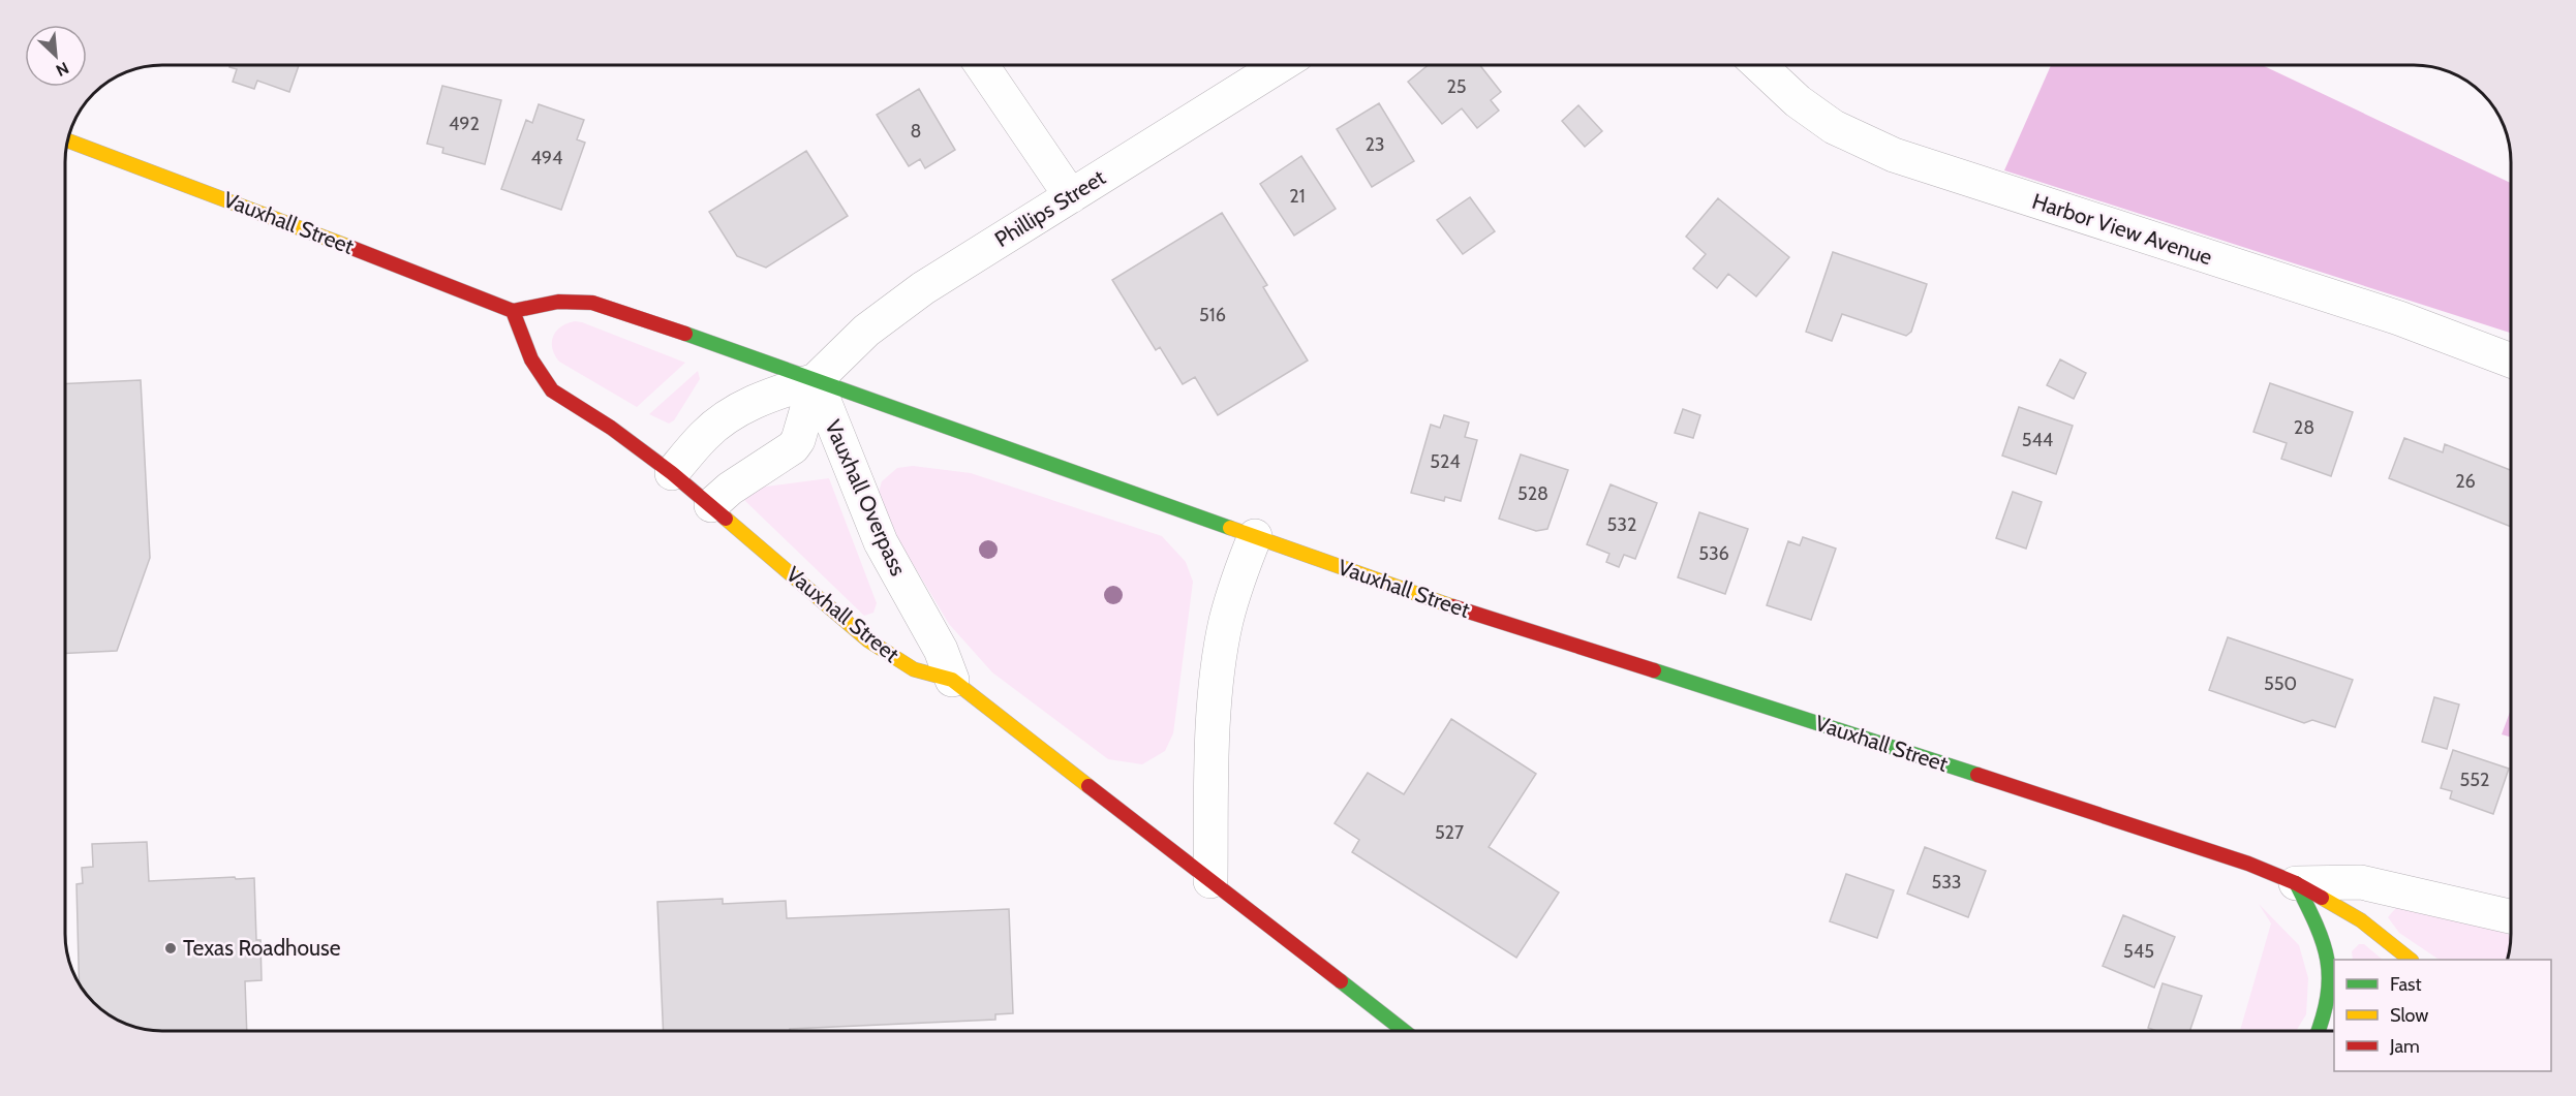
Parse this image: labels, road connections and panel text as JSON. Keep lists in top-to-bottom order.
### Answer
{
  "streets": {
    "street": [
      "Phillips Street",
      "Vauxhall Street",
      "Harbor View Avenue",
      "Vauxhall Overpass"
    ]
  },
  "crossings": [
    ["Phillips Street", "Vauxhall Street"],
    ["Phillips Street", "Vauxhall Overpass"],
    ["Vauxhall Street", "Vauxhall Overpass"]
  ],
  "places": ["Texas Roadhouse"],
  "house_numbers": [
    "25",
    "492",
    "8",
    "23",
    "494",
    "21",
    "516",
    "28",
    "544",
    "524",
    "26",
    "528",
    "532",
    "536",
    "550",
    "552",
    "527",
    "533",
    "545"
  ],
  "legend": ["Fast", "Slow", "Jam"],
  "north": "bottom right"
}
